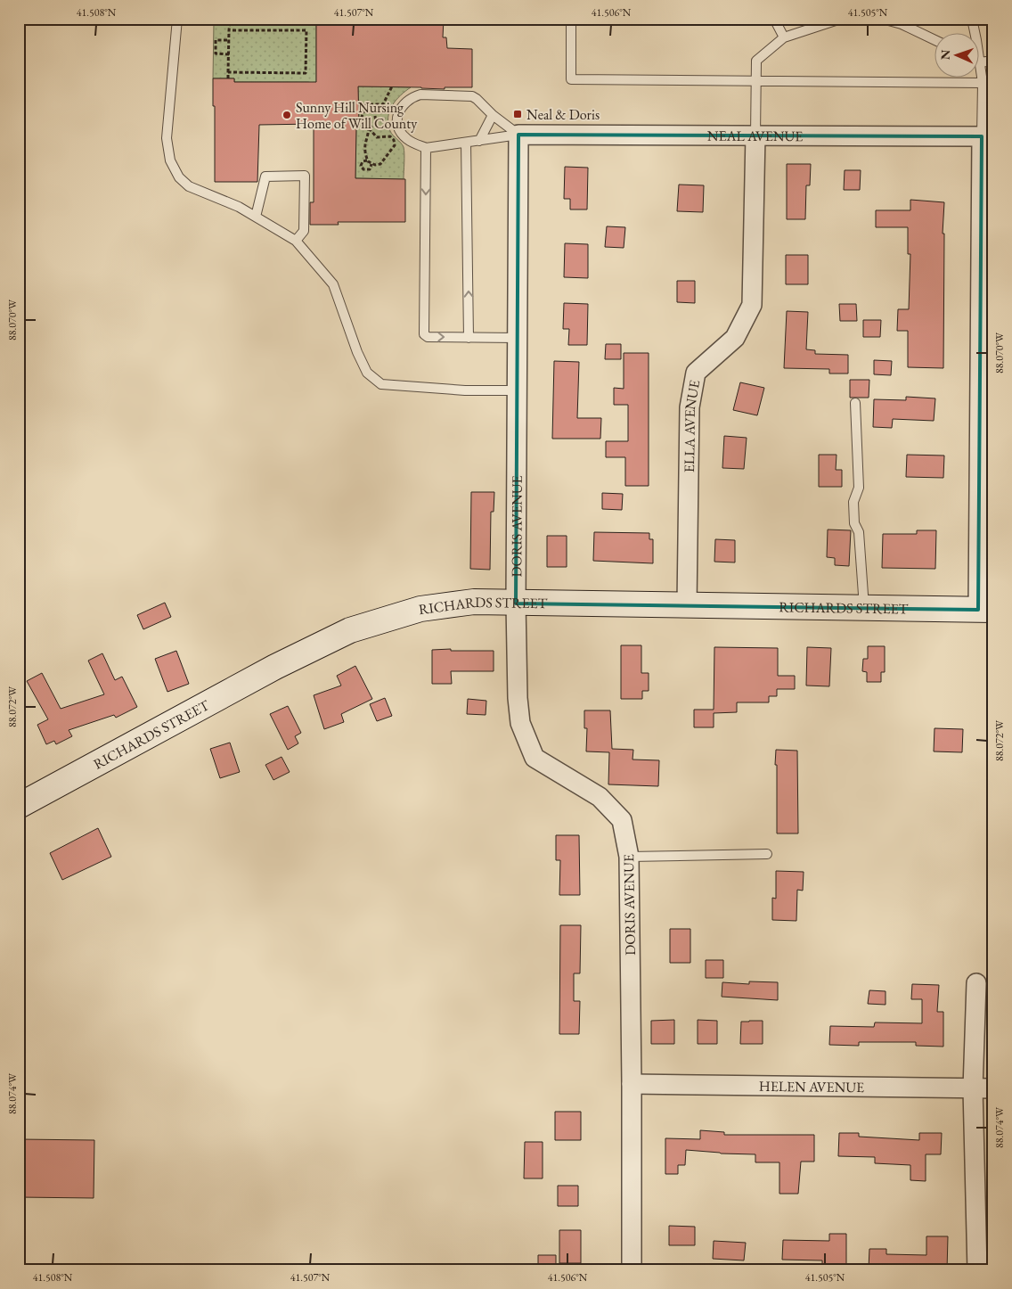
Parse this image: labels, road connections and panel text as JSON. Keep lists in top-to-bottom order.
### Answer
{
  "streets": {
    "street": [
      "NEAL AVENUE",
      "ELLA AVENUE",
      "DORIS AVENUE",
      "RICHARDS STREET",
      "HELEN AVENUE"
    ]
  },
  "crossings": [
    ["NEAL AVENUE", "ELLA AVENUE"],
    ["NEAL AVENUE", "DORIS AVENUE"],
    ["ELLA AVENUE", "RICHARDS STREET"],
    ["DORIS AVENUE", "RICHARDS STREET"],
    ["DORIS AVENUE", "HELEN AVENUE"]
  ],
  "places": {
    "transit": ["Neal & Doris"],
    "other": ["Sunny Hill Nursing Home of Will County"]
  },
  "north": "left",
  "coordinates": [
    "41.508°N",
    "41.507°N",
    "41.506°N",
    "41.505°N",
    "88.070°W",
    "88.072°W",
    "88.074°W"
  ]
}
